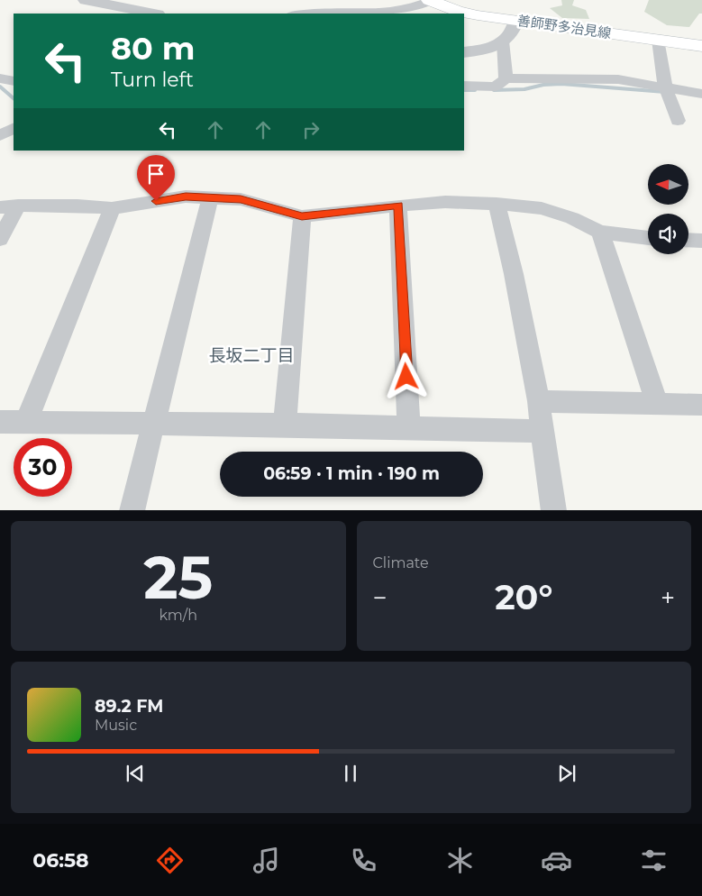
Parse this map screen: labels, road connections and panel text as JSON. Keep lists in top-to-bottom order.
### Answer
{
  "streets": {
    "main road": ["善師野多治見線"]
  },
  "districts": ["長坂二丁目"],
  "north": "left",
  "page": {
    "turn": ["80 m", "Turn left"],
    "limit": "30",
    "trip": "06:59 · 1 min · 190 m",
    "tile": [
      ["25", "km/h"],
      "Climate"
    ],
    "heat": ["−", "20°", "+"],
    "song": ["89.2 FM", "Music"],
    "tabs": "06:58"
  }
}
